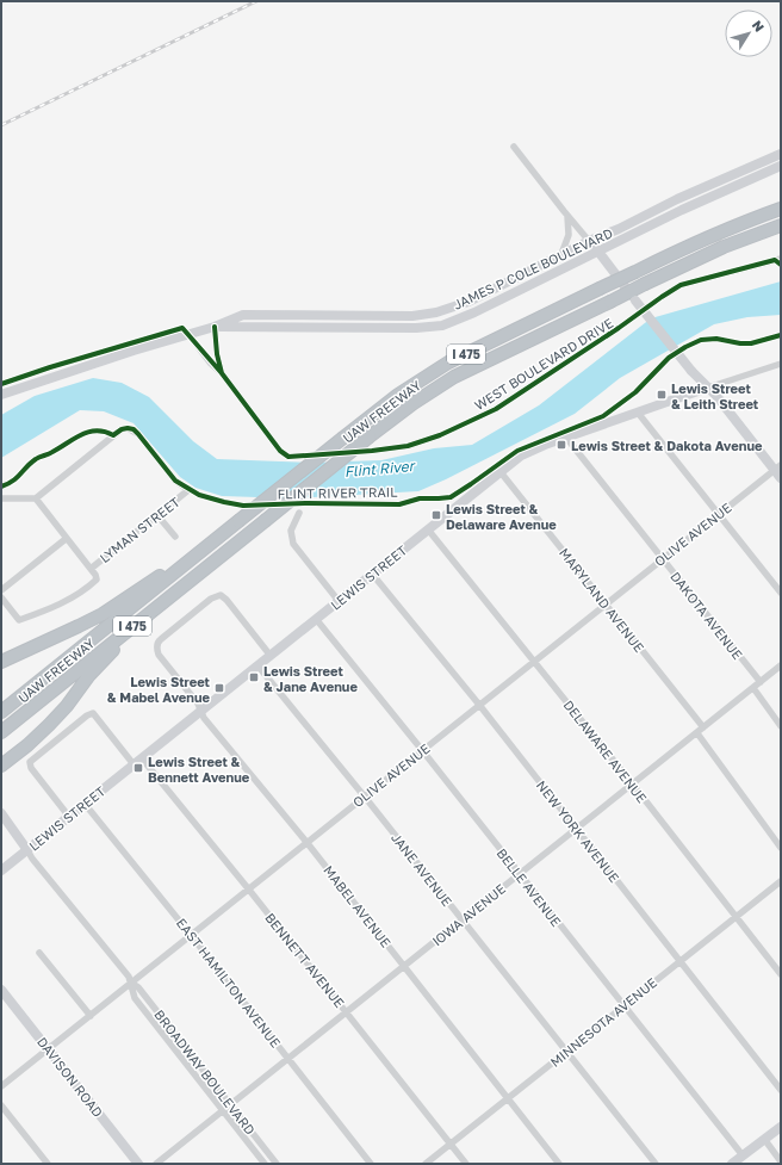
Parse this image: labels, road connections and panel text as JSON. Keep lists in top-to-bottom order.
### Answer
{
  "streets": {
    "highway": ["I 475", "UAW FREEWAY"],
    "street": [
      "JAMES P COLE BOULEVARD",
      "WEST BOULEVARD DRIVE",
      "LYMAN STREET",
      "OLIVE AVENUE",
      "LEWIS STREET",
      "MARYLAND AVENUE",
      "DAKOTA AVENUE",
      "DELAWARE AVENUE",
      "NEW YORK AVENUE",
      "JANE AVENUE",
      "BELLE AVENUE",
      "MABEL AVENUE",
      "IOWA AVENUE",
      "BENNETT AVENUE",
      "EAST HAMILTON AVENUE",
      "MINNESOTA AVENUE",
      "BROADWAY BOULEVARD",
      "DAVISON ROAD"
    ],
    "cycle path": ["FLINT RIVER TRAIL"]
  },
  "crossings": [
    ["OLIVE AVENUE", "MARYLAND AVENUE"],
    ["OLIVE AVENUE", "DAKOTA AVENUE"],
    ["OLIVE AVENUE", "DELAWARE AVENUE"],
    ["OLIVE AVENUE", "NEW YORK AVENUE"],
    ["OLIVE AVENUE", "JANE AVENUE"],
    ["OLIVE AVENUE", "BELLE AVENUE"],
    ["OLIVE AVENUE", "MABEL AVENUE"],
    ["OLIVE AVENUE", "BENNETT AVENUE"],
    ["OLIVE AVENUE", "EAST HAMILTON AVENUE"],
    ["OLIVE AVENUE", "BROADWAY BOULEVARD"],
    ["OLIVE AVENUE", "DAVISON ROAD"],
    ["LEWIS STREET", "MARYLAND AVENUE"],
    ["LEWIS STREET", "DAKOTA AVENUE"],
    ["LEWIS STREET", "DELAWARE AVENUE"],
    ["LEWIS STREET", "NEW YORK AVENUE"],
    ["LEWIS STREET", "JANE AVENUE"],
    ["LEWIS STREET", "BELLE AVENUE"],
    ["LEWIS STREET", "MABEL AVENUE"],
    ["LEWIS STREET", "BENNETT AVENUE"],
    ["LEWIS STREET", "EAST HAMILTON AVENUE"],
    ["LEWIS STREET", "BROADWAY BOULEVARD"],
    ["MARYLAND AVENUE", "IOWA AVENUE"],
    ["DAKOTA AVENUE", "IOWA AVENUE"],
    ["DELAWARE AVENUE", "IOWA AVENUE"],
    ["DELAWARE AVENUE", "MINNESOTA AVENUE"],
    ["NEW YORK AVENUE", "IOWA AVENUE"],
    ["NEW YORK AVENUE", "MINNESOTA AVENUE"],
    ["JANE AVENUE", "IOWA AVENUE"],
    ["JANE AVENUE", "MINNESOTA AVENUE"],
    ["BELLE AVENUE", "IOWA AVENUE"],
    ["BELLE AVENUE", "MINNESOTA AVENUE"],
    ["MABEL AVENUE", "IOWA AVENUE"],
    ["MABEL AVENUE", "MINNESOTA AVENUE"],
    ["IOWA AVENUE", "BENNETT AVENUE"],
    ["IOWA AVENUE", "EAST HAMILTON AVENUE"],
    ["IOWA AVENUE", "BROADWAY BOULEVARD"],
    ["BENNETT AVENUE", "MINNESOTA AVENUE"]
  ],
  "water": ["Flint River"],
  "places": {
    "transit": [
      "Lewis Street & Leith Street",
      "Lewis Street & Dakota Avenue",
      "Lewis Street & Delaware Avenue",
      "Lewis Street & Jane Avenue",
      "Lewis Street & Mabel Avenue",
      "Lewis Street & Bennett Avenue"
    ]
  },
  "north": "top right"
}
